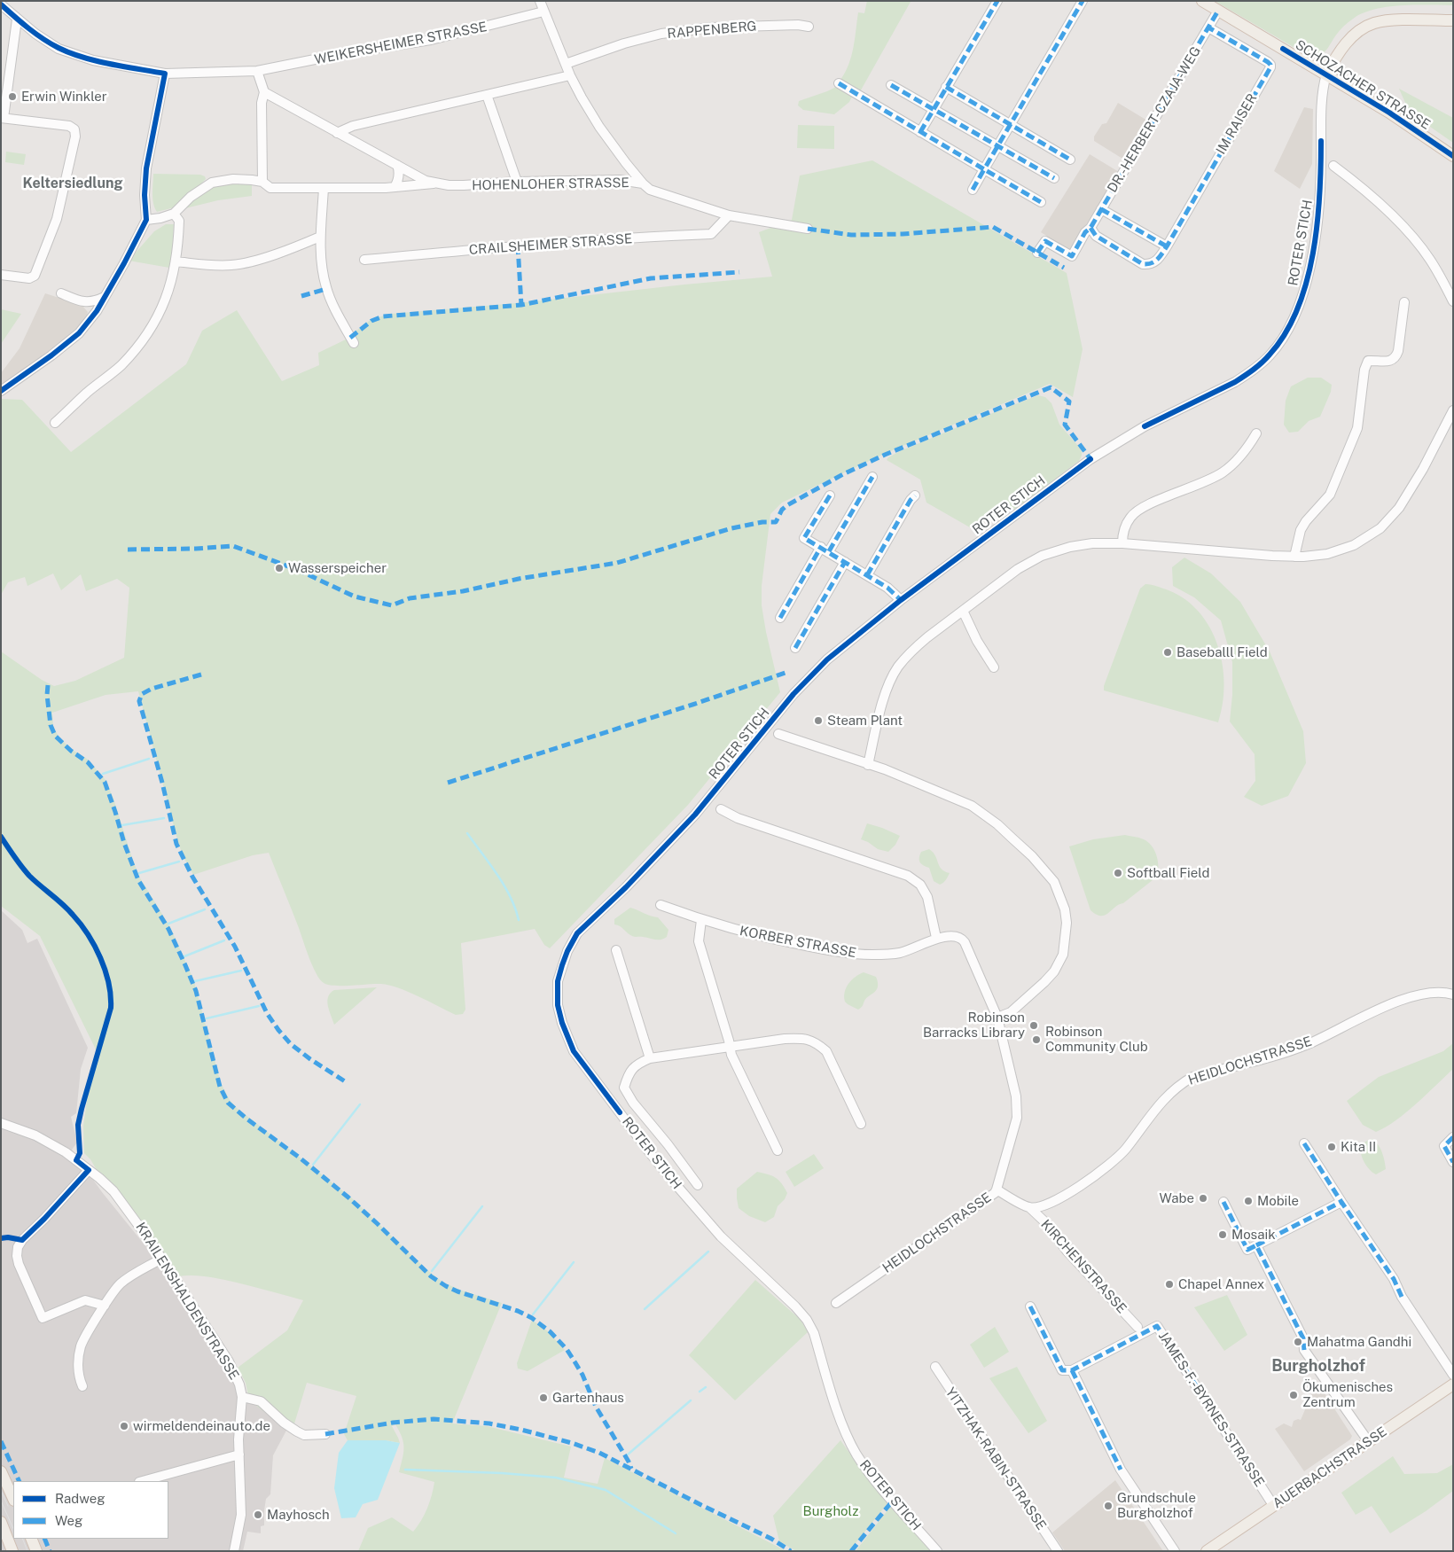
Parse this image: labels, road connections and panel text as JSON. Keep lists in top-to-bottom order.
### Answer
{
  "streets": {
    "main road": ["SCHOZACHER STRASSE", "AUERBACHSTRASSE"],
    "street": [
      "RAPPENBERG",
      "WEIKERSHEIMER STRASSE",
      "DR.-HERBERT-CZAJA-WEG",
      "IM RAISER",
      "HOHENLOHER STRASSE",
      "ROTER STICH",
      "CRAILSHEIMER STRASSE",
      "KORBER STRASSE",
      "HEIDLOCHSTRASSE",
      "KIRCHENSTRASSE",
      "KRAILENSHALDENSTRASSE",
      "JAMES-F.-BYRNES-STRASSE",
      "YITZHAK-RABIN-STRASSE"
    ]
  },
  "crossings": [
    ["SCHOZACHER STRASSE", "DR.-HERBERT-CZAJA-WEG"],
    ["SCHOZACHER STRASSE", "ROTER STICH"],
    ["DR.-HERBERT-CZAJA-WEG", "IM RAISER"],
    ["HOHENLOHER STRASSE", "CRAILSHEIMER STRASSE"],
    ["KORBER STRASSE", "HEIDLOCHSTRASSE"],
    ["HEIDLOCHSTRASSE", "KIRCHENSTRASSE"],
    ["JAMES-F.-BYRNES-STRASSE", "AUERBACHSTRASSE"]
  ],
  "districts": ["Keltersiedlung", "Burgholzhof"],
  "parks": ["Burgholz"],
  "places": [
    "Erwin Winkler",
    "Wasserspeicher",
    "Baseballl Field",
    "Steam Plant",
    "Softball Field",
    "Robinson Barracks Library",
    "Robinson Community Club",
    "Kita II",
    "Wabe",
    "Mobile",
    "Mosaik",
    "Chapel Annex",
    "Mahatma Gandhi",
    "Ökumenisches Zentrum",
    "Gartenhaus",
    "wirmeldendeinauto.de",
    "Grundschule Burgholzhof",
    "Mayhosch"
  ],
  "legend": ["Radweg", "Weg"]
}
